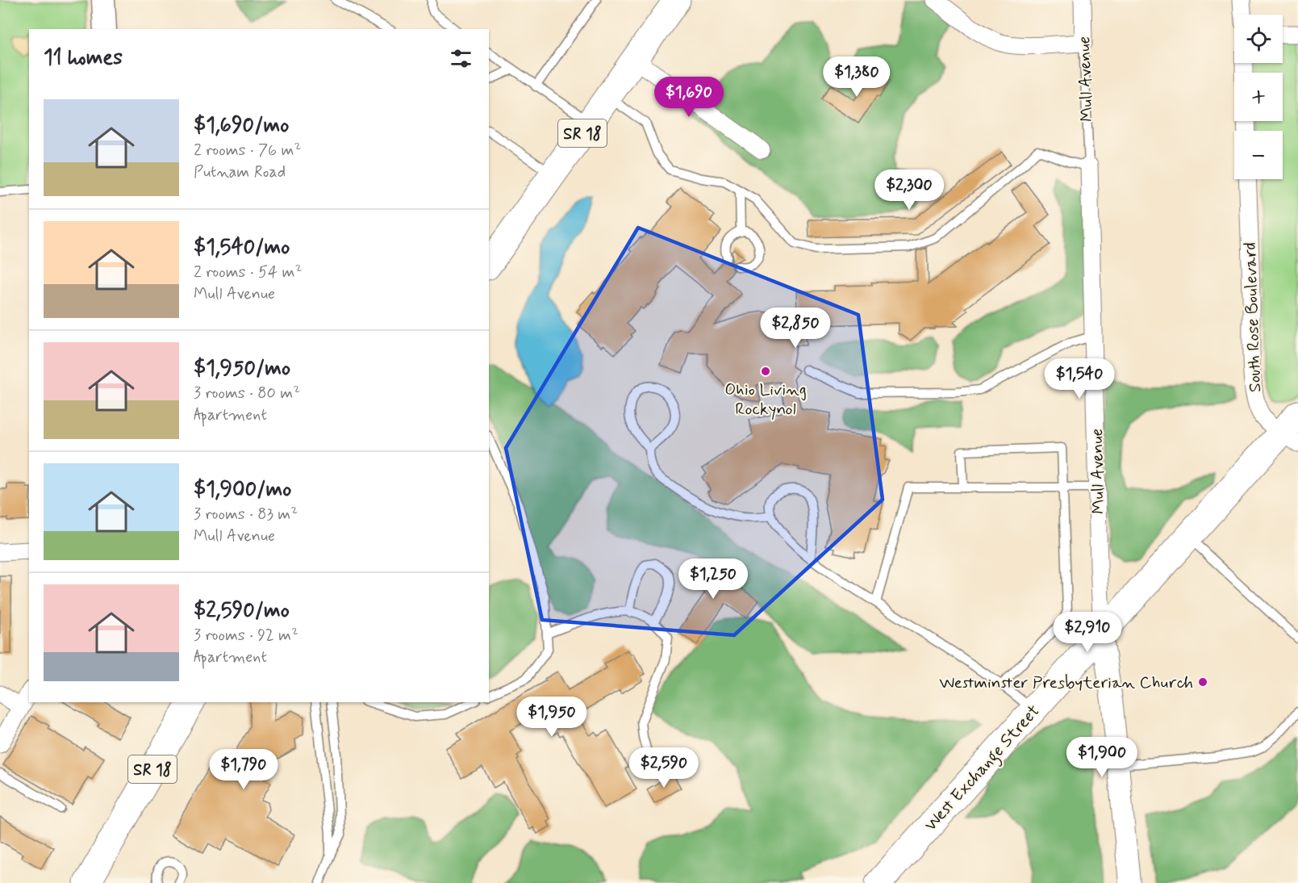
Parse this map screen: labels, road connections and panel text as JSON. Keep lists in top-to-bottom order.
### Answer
{
  "streets": {
    "main road": ["SR 18", "West Exchange Street"],
    "street": ["Mull Avenue", "South Rose Boulevard"]
  },
  "crossings": [
    ["Mull Avenue", "West Exchange Street"],
    ["South Rose Boulevard", "West Exchange Street"]
  ],
  "places": ["Ohio Living Rockynol", "Westminster Presbyterian Church"],
  "page": {
    "map_buttons": ["+", "−"],
    "heading": "11 homes",
    "price": [
      "$1,380",
      "$1,690",
      "$2,300",
      "$2,850",
      "$1,540",
      "$1,250",
      "$2,910",
      "$1,950",
      "$1,900",
      "$2,590",
      "$1,790"
    ],
    "list": [
      {
        "name": "$1,690/mo",
        "note": "2 rooms · 76 m² · Putnam Road"
      },
      {
        "name": "$1,540/mo",
        "note": "2 rooms · 54 m² · Mull Avenue"
      },
      {
        "name": "$1,950/mo",
        "note": "3 rooms · 80 m² · Apartment"
      },
      {
        "name": "$1,900/mo",
        "note": "3 rooms · 83 m² · Mull Avenue"
      },
      {
        "name": "$2,590/mo",
        "note": "3 rooms · 92 m² · Apartment"
      }
    ]
  }
}
